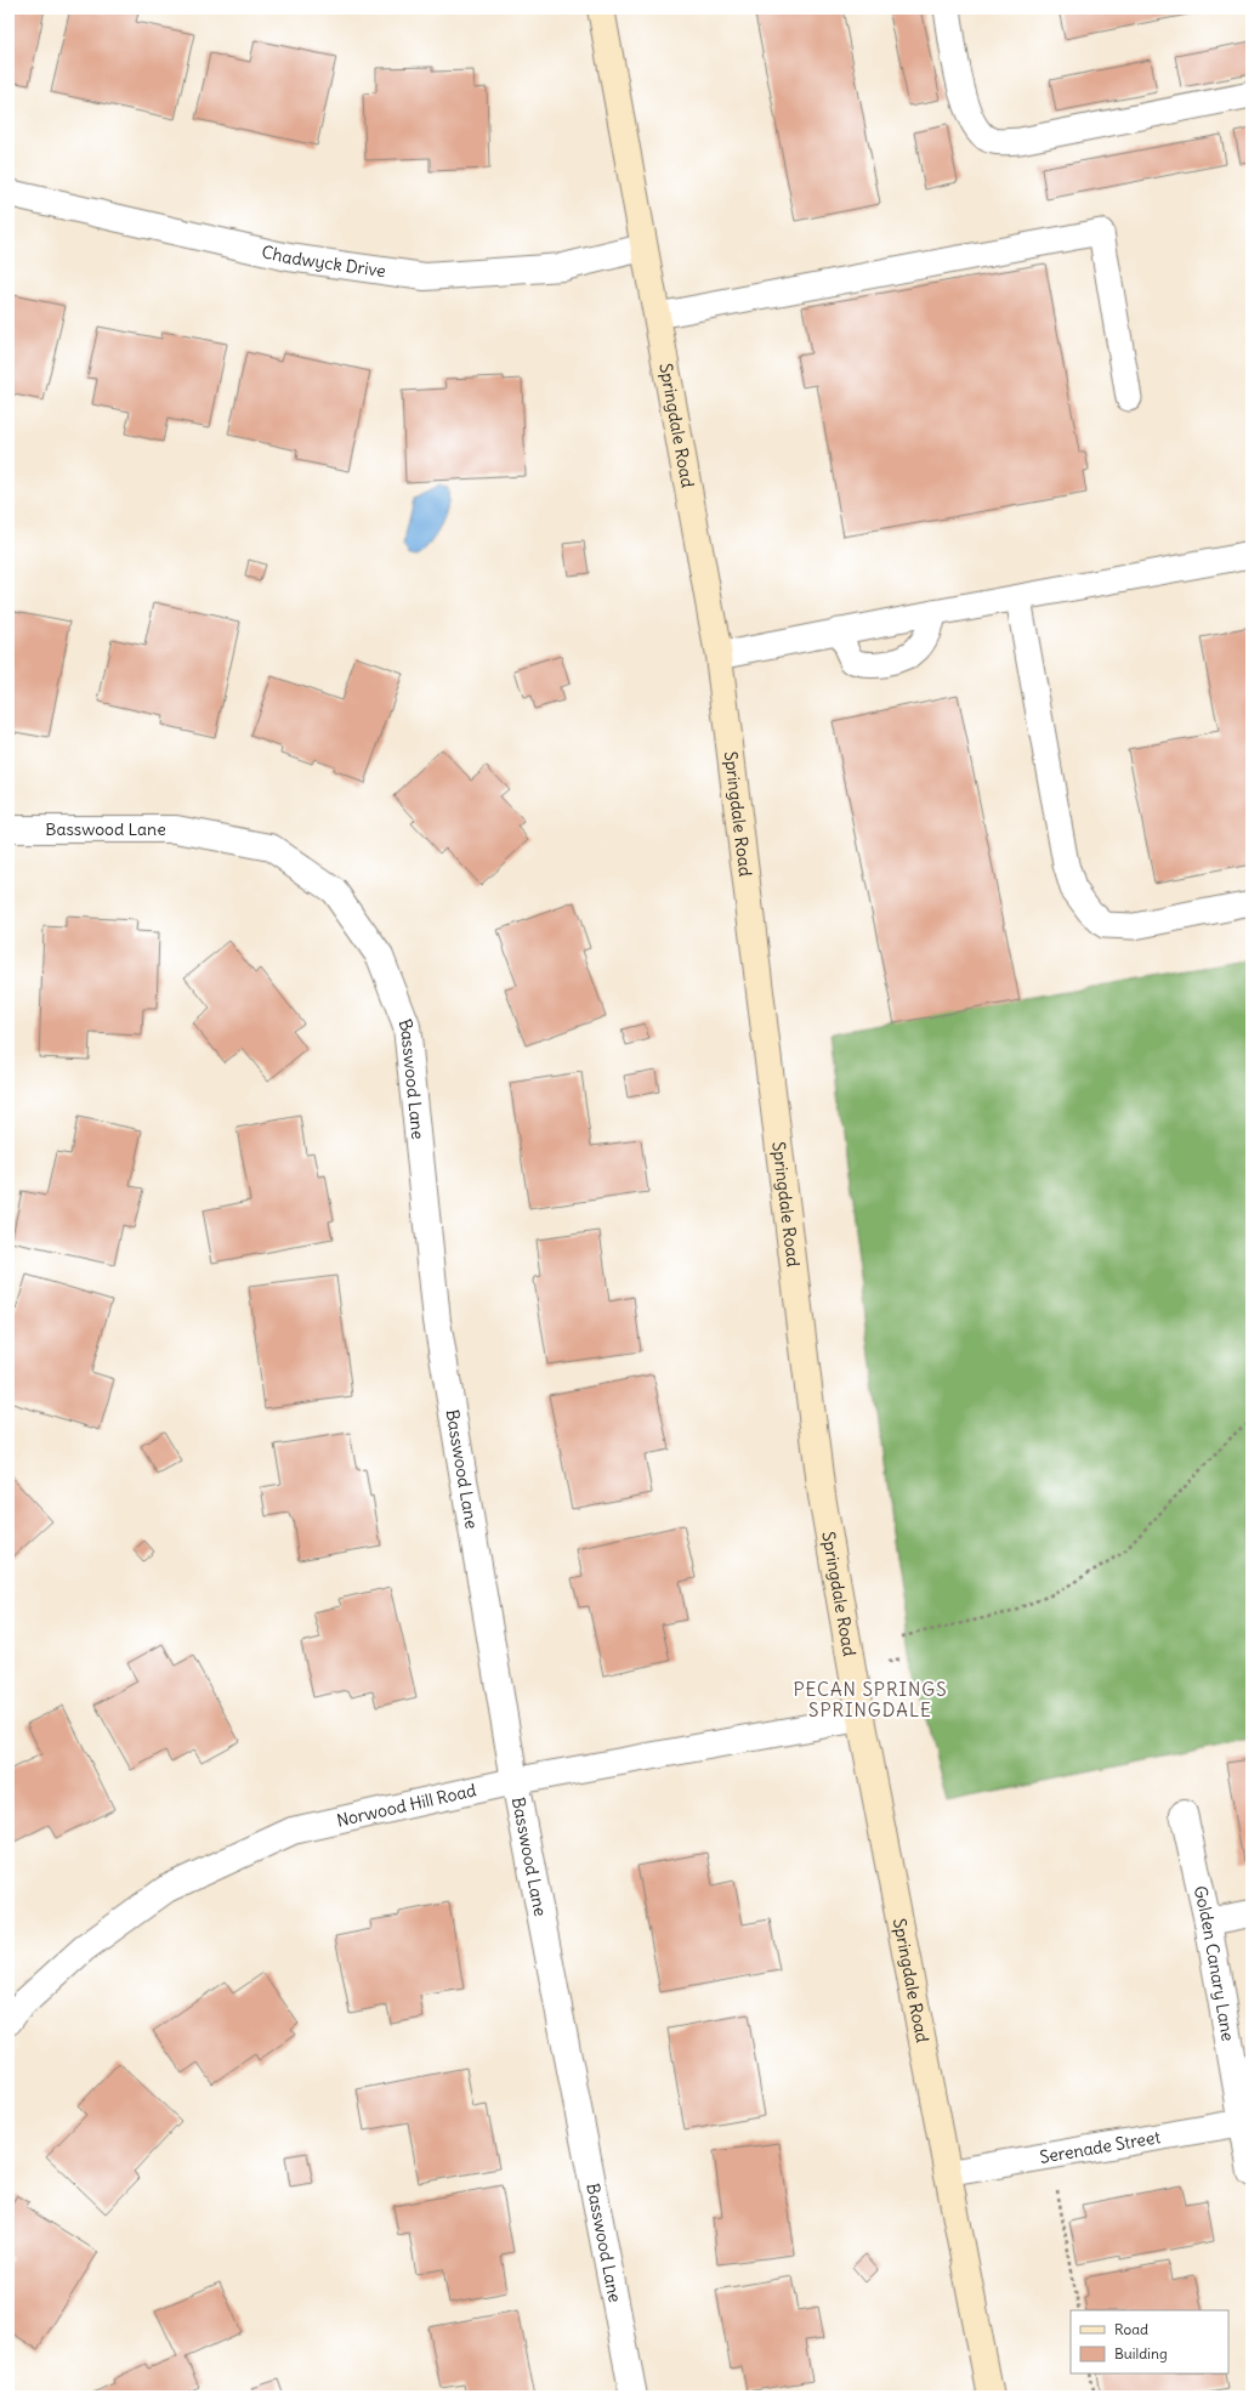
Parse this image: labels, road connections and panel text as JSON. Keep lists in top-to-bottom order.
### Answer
{
  "streets": {
    "main road": ["Springdale Road"],
    "street": [
      "Chadwyck Drive",
      "Basswood Lane",
      "Norwood Hill Road",
      "Golden Canary Lane",
      "Serenade Street"
    ]
  },
  "crossings": [
    ["Chadwyck Drive", "Springdale Road"],
    ["Springdale Road", "Norwood Hill Road"],
    ["Springdale Road", "Serenade Street"],
    ["Basswood Lane", "Norwood Hill Road"],
    ["Golden Canary Lane", "Serenade Street"]
  ],
  "districts": ["PECAN SPRINGS SPRINGDALE"],
  "legend": ["Road", "Building"]
}
